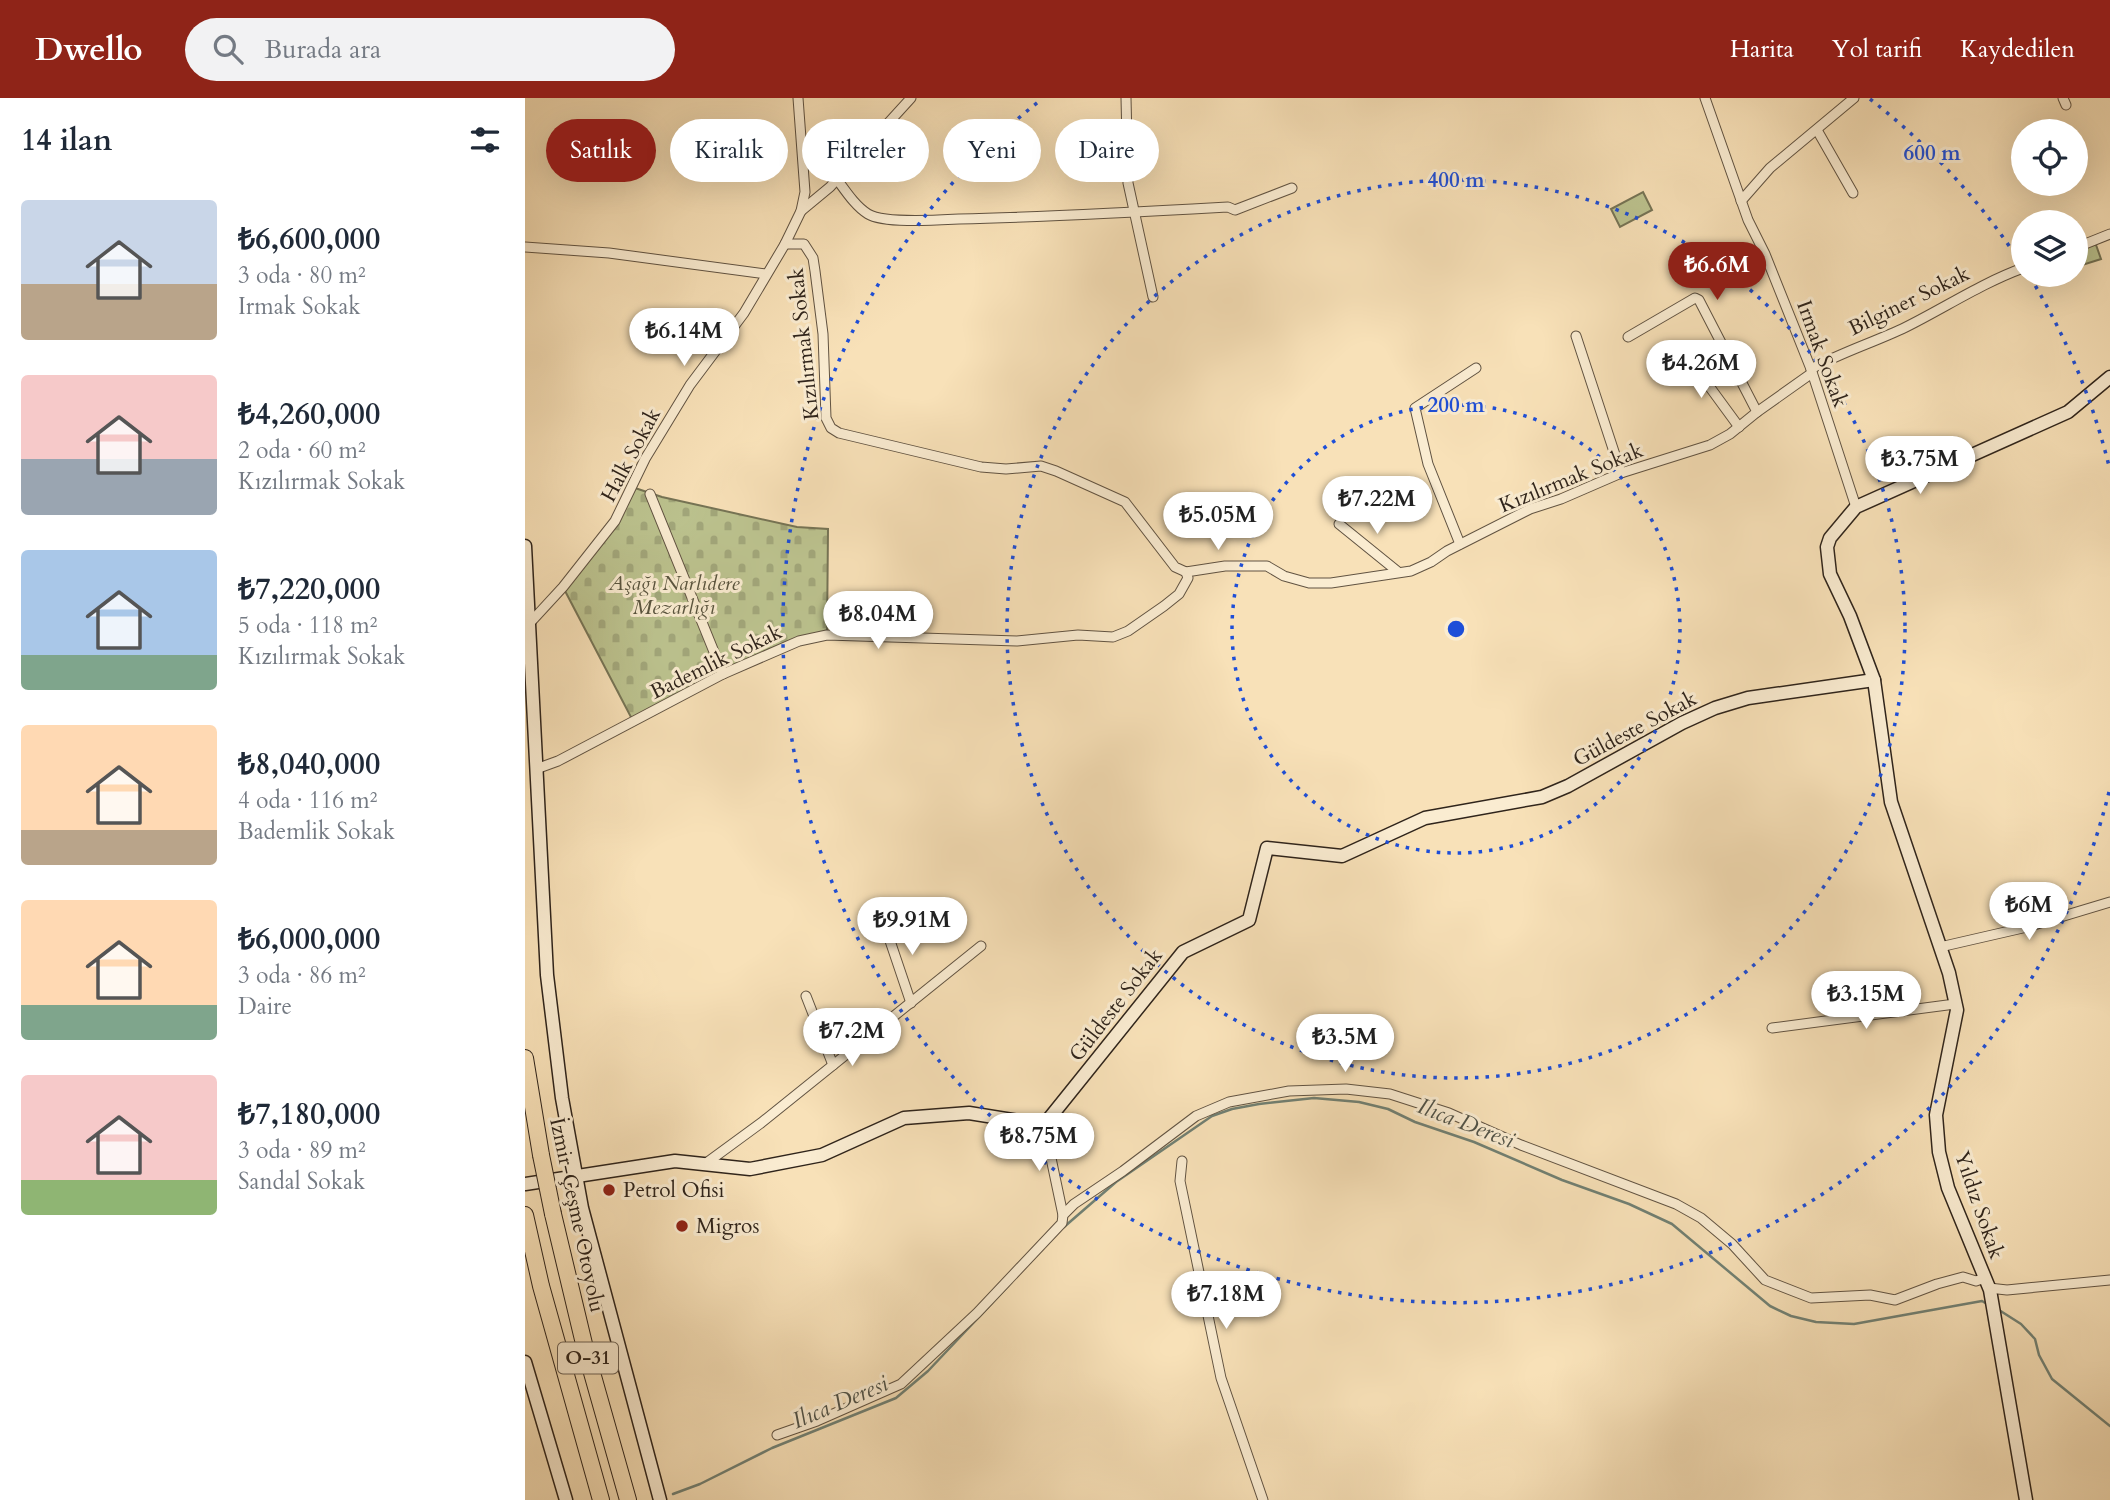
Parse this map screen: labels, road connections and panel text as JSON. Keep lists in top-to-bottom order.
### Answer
{
  "streets": {
    "highway": ["İzmir-Çeşme Otoyolu", "O-31"],
    "street": [
      "Bilginer Sokak",
      "Kızılırmak Sokak",
      "Irmak Sokak",
      "Halk Sokak",
      "Bademlik Sokak",
      "Güldeste Sokak",
      "Yıldız Sokak"
    ]
  },
  "crossings": [
    ["Bilginer Sokak", "Kızılırmak Sokak"],
    ["Bilginer Sokak", "Irmak Sokak"],
    ["Kızılırmak Sokak", "Irmak Sokak"],
    ["Kızılırmak Sokak", "Halk Sokak"],
    ["Kızılırmak Sokak", "Bademlik Sokak"],
    ["Irmak Sokak", "Yıldız Sokak"],
    ["Güldeste Sokak", "Yıldız Sokak"]
  ],
  "water": ["Ilıca Deresi"],
  "parks": ["Aşağı Narlıdere Mezarlığı"],
  "places": ["Petrol Ofisi", "Migros"],
  "page": {
    "header": "Dwello",
    "search": "Burada ara",
    "nav": ["Harita", "Yol tarifi", "Kaydedilen"],
    "heading": "14 ilan",
    "chip": [
      "Satılık",
      "Kiralık",
      "Filtreler",
      "Yeni",
      "Daire"
    ],
    "list": [
      {
        "name": "₺6,600,000",
        "note": "3 oda · 80 m² · Irmak Sokak"
      },
      {
        "name": "₺4,260,000",
        "note": "2 oda · 60 m² · Kızılırmak Sokak"
      },
      {
        "name": "₺7,220,000",
        "note": "5 oda · 118 m² · Kızılırmak Sokak"
      },
      {
        "name": "₺8,040,000",
        "note": "4 oda · 116 m² · Bademlik Sokak"
      },
      {
        "name": "₺6,000,000",
        "note": "3 oda · 86 m² · Daire"
      },
      {
        "name": "₺7,180,000",
        "note": "3 oda · 89 m² · Sandal Sokak"
      }
    ],
    "price": [
      "₺6.6M",
      "₺6.14M",
      "₺4.26M",
      "₺3.75M",
      "₺7.22M",
      "₺5.05M",
      "₺8.04M",
      "₺6M",
      "₺9.91M",
      "₺3.15M",
      "₺7.2M",
      "₺3.5M",
      "₺8.75M",
      "₺7.18M"
    ]
  },
  "rings": ["600 m", "400 m", "200 m"]
}
